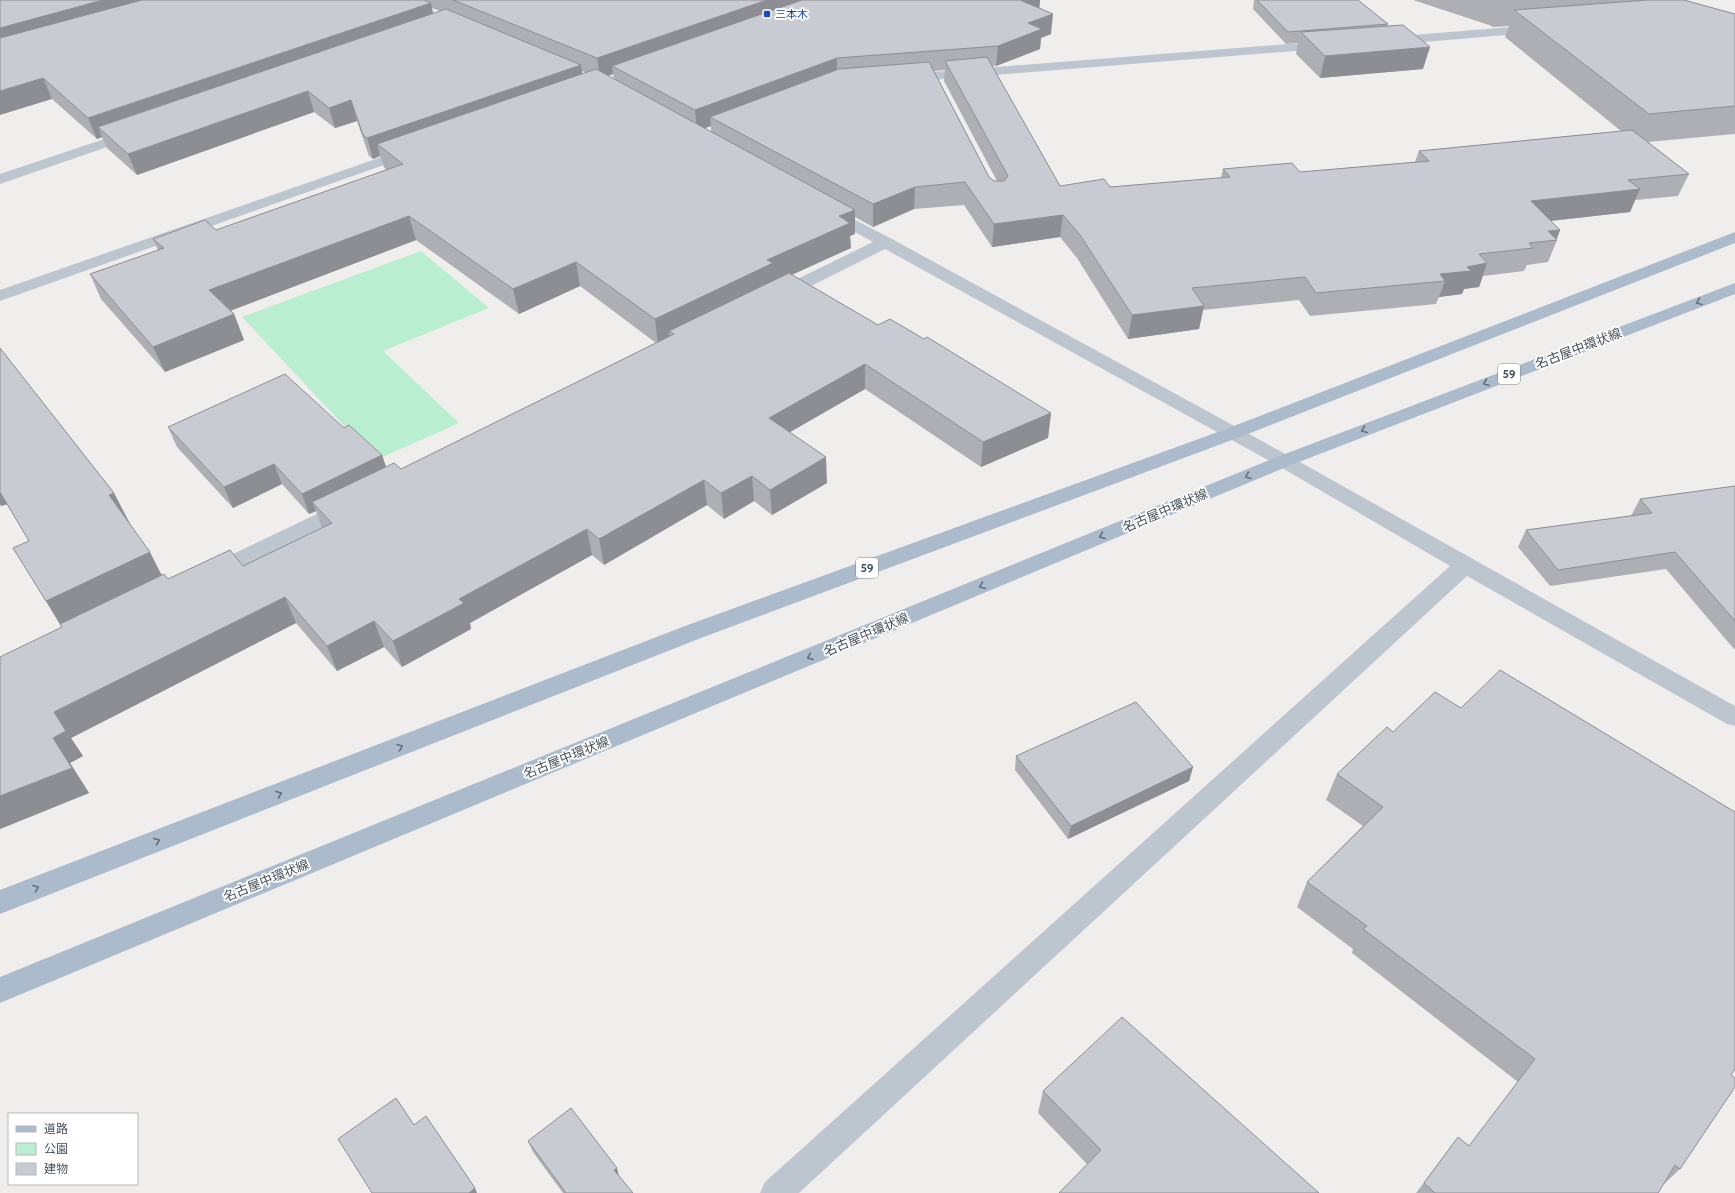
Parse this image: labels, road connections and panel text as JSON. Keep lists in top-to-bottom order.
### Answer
{
  "streets": {
    "main road": ["名古屋中環状線", "59"]
  },
  "places": {
    "transit": ["三本木"]
  },
  "legend": ["道路", "公園", "建物"]
}
